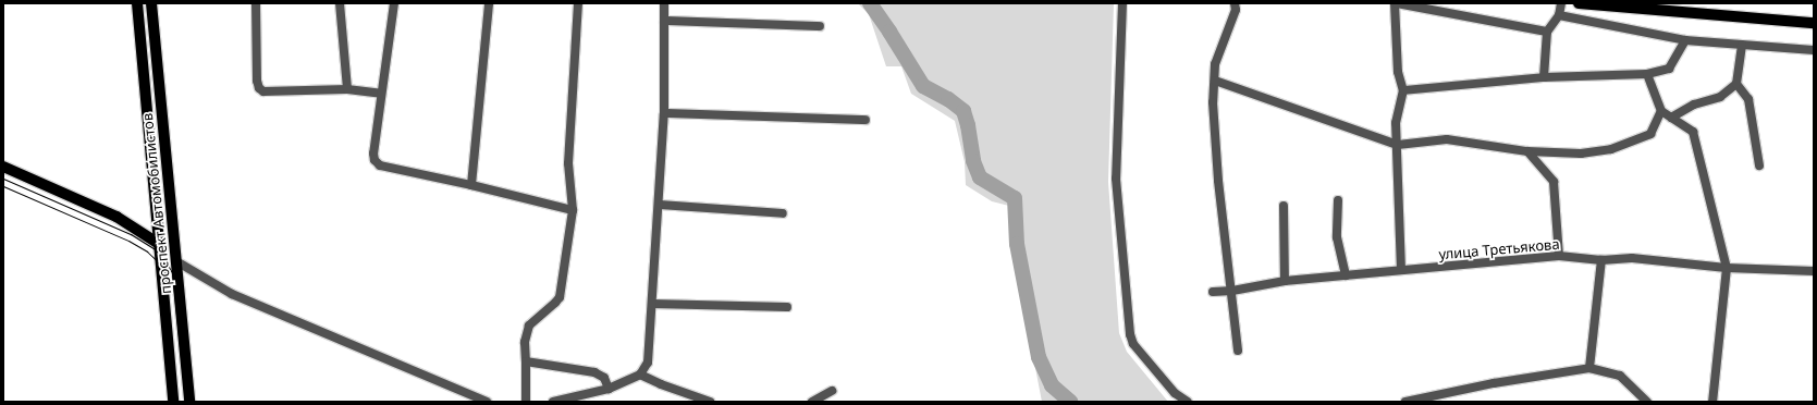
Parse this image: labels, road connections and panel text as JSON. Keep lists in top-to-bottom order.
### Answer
{
  "streets": {
    "main road": ["проспект Автомобилистов"],
    "street": ["улица Третьякова"]
  }
}
